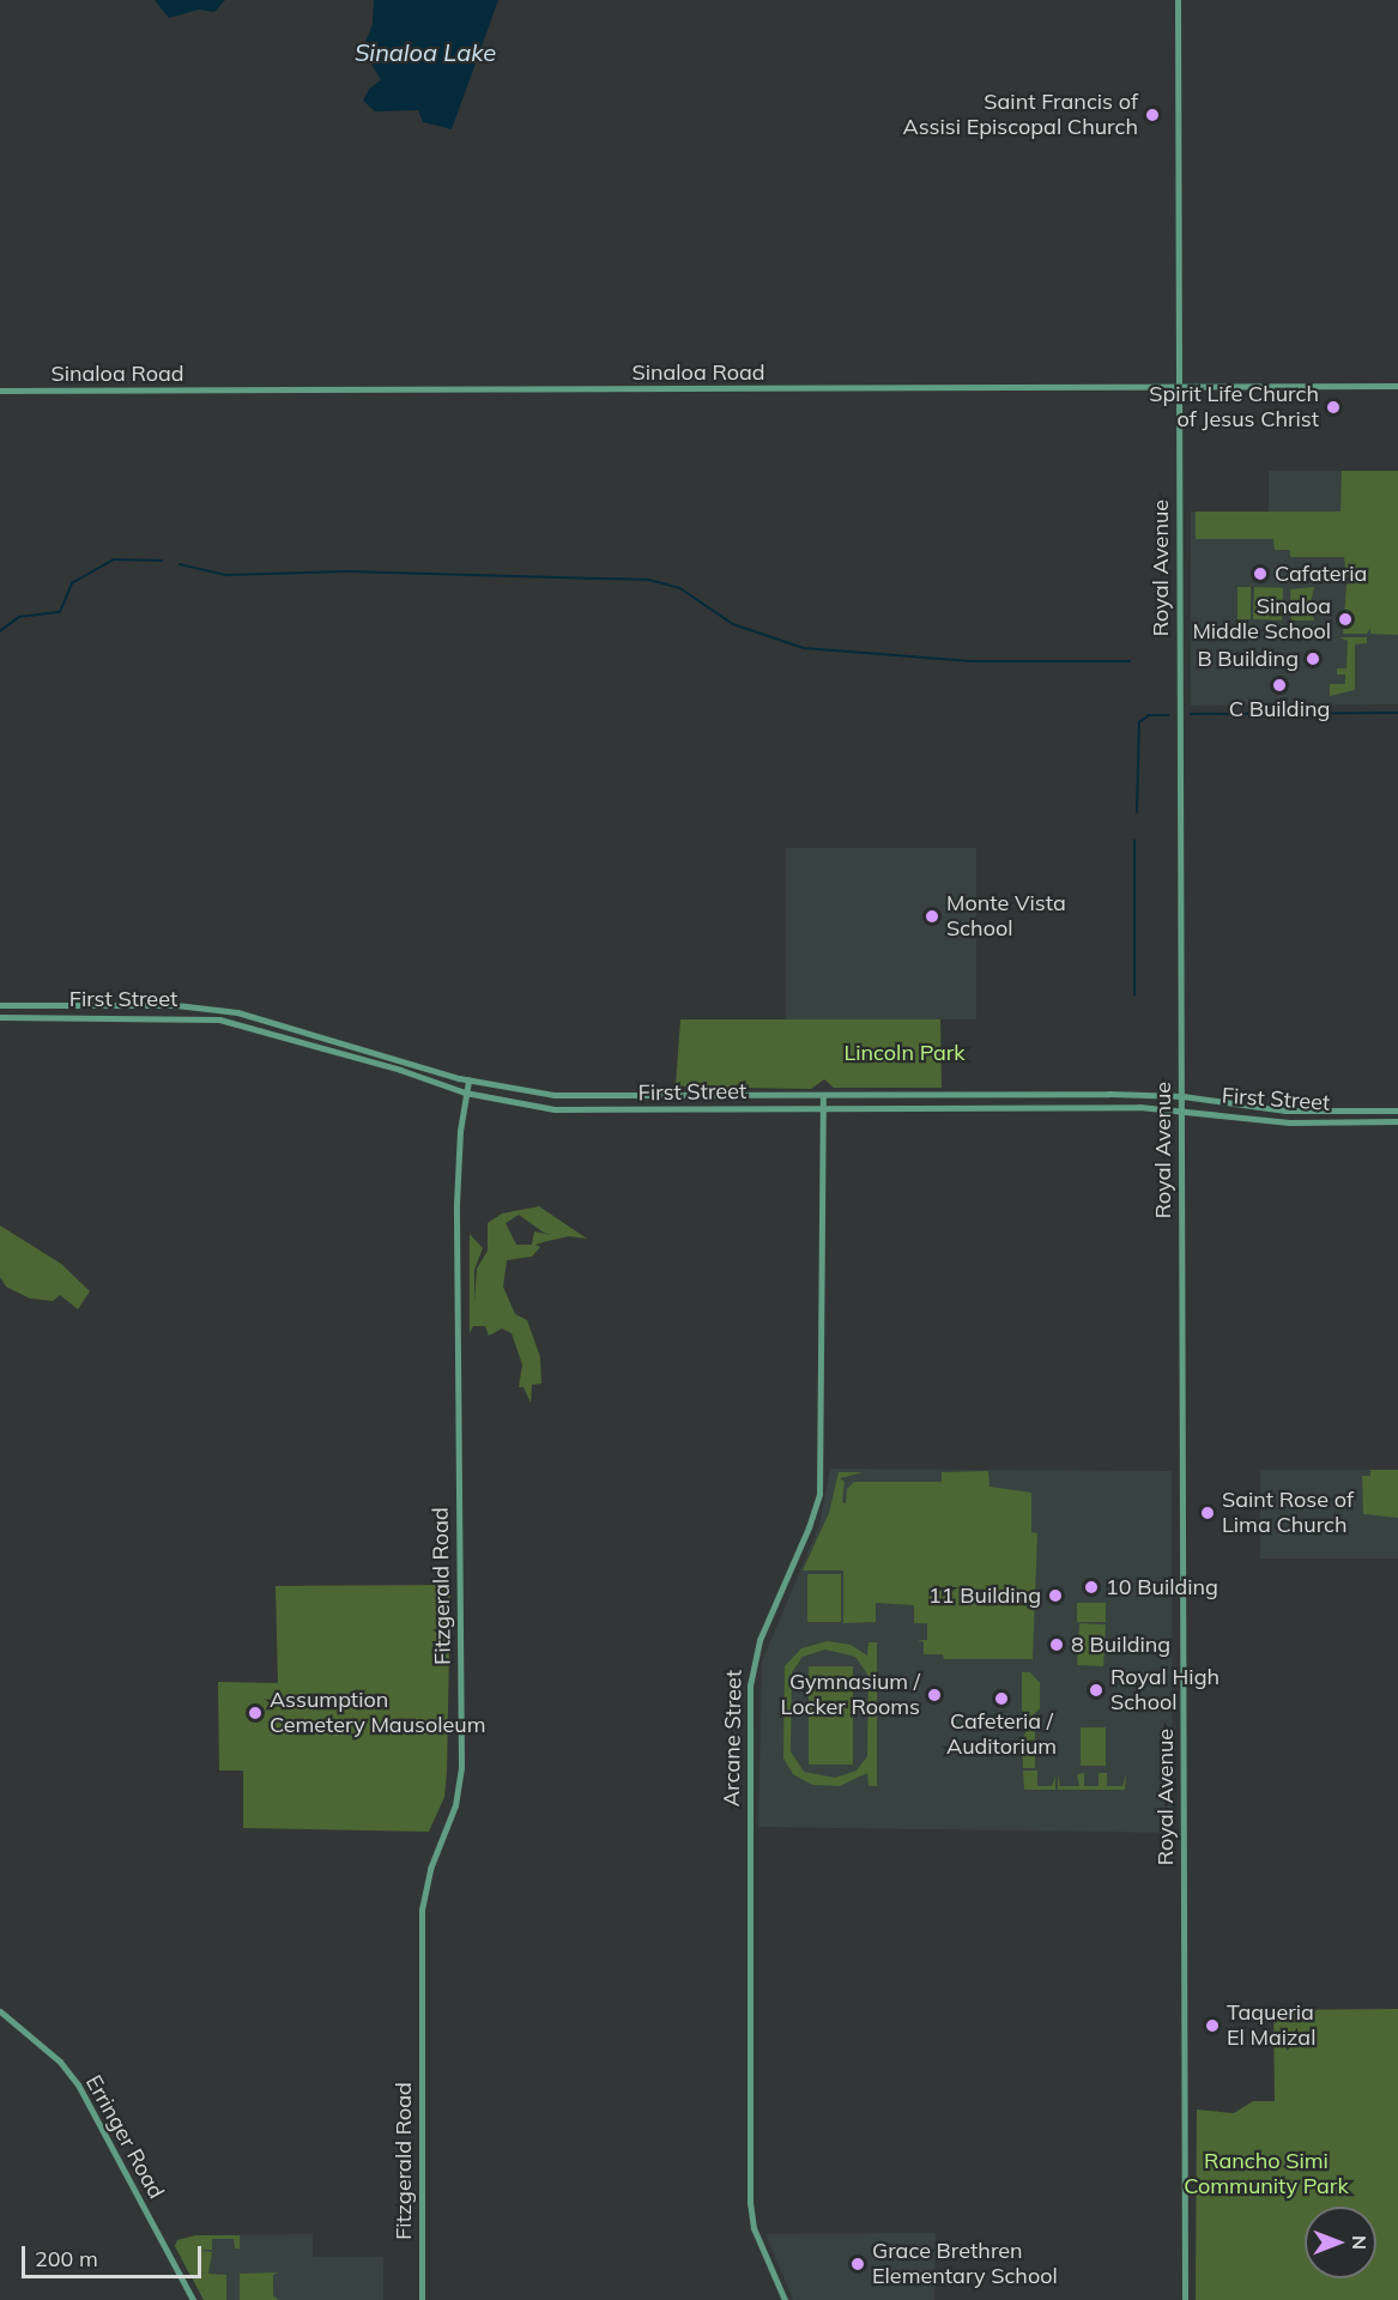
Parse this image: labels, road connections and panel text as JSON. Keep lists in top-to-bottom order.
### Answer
{
  "streets": {
    "main road": [
      "Sinaloa Road",
      "Royal Avenue",
      "First Street",
      "Fitzgerald Road",
      "Arcane Street",
      "Erringer Road"
    ]
  },
  "crossings": [
    ["Sinaloa Road", "Royal Avenue"],
    ["Royal Avenue", "First Street"],
    ["First Street", "Fitzgerald Road"],
    ["First Street", "Arcane Street"]
  ],
  "water": ["Sinaloa Lake"],
  "parks": ["Lincoln Park", "Rancho Simi Community Park"],
  "places": [
    "Saint Francis of Assisi Episcopal Church",
    "Spirit Life Church of Jesus Christ",
    "Cafateria",
    "Sinaloa Middle School",
    "B Building",
    "C Building",
    "Monte Vista School",
    "Saint Rose of Lima Church",
    "10 Building",
    "11 Building",
    "8 Building",
    "Royal High School",
    "Gymnasium / Locker Rooms",
    "Cafeteria / Auditorium",
    "Assumption Cemetery Mausoleum",
    "Taqueria El Maizal",
    "Grace Brethren Elementary School"
  ],
  "scale_bar": "200 m",
  "north": "right"
}
